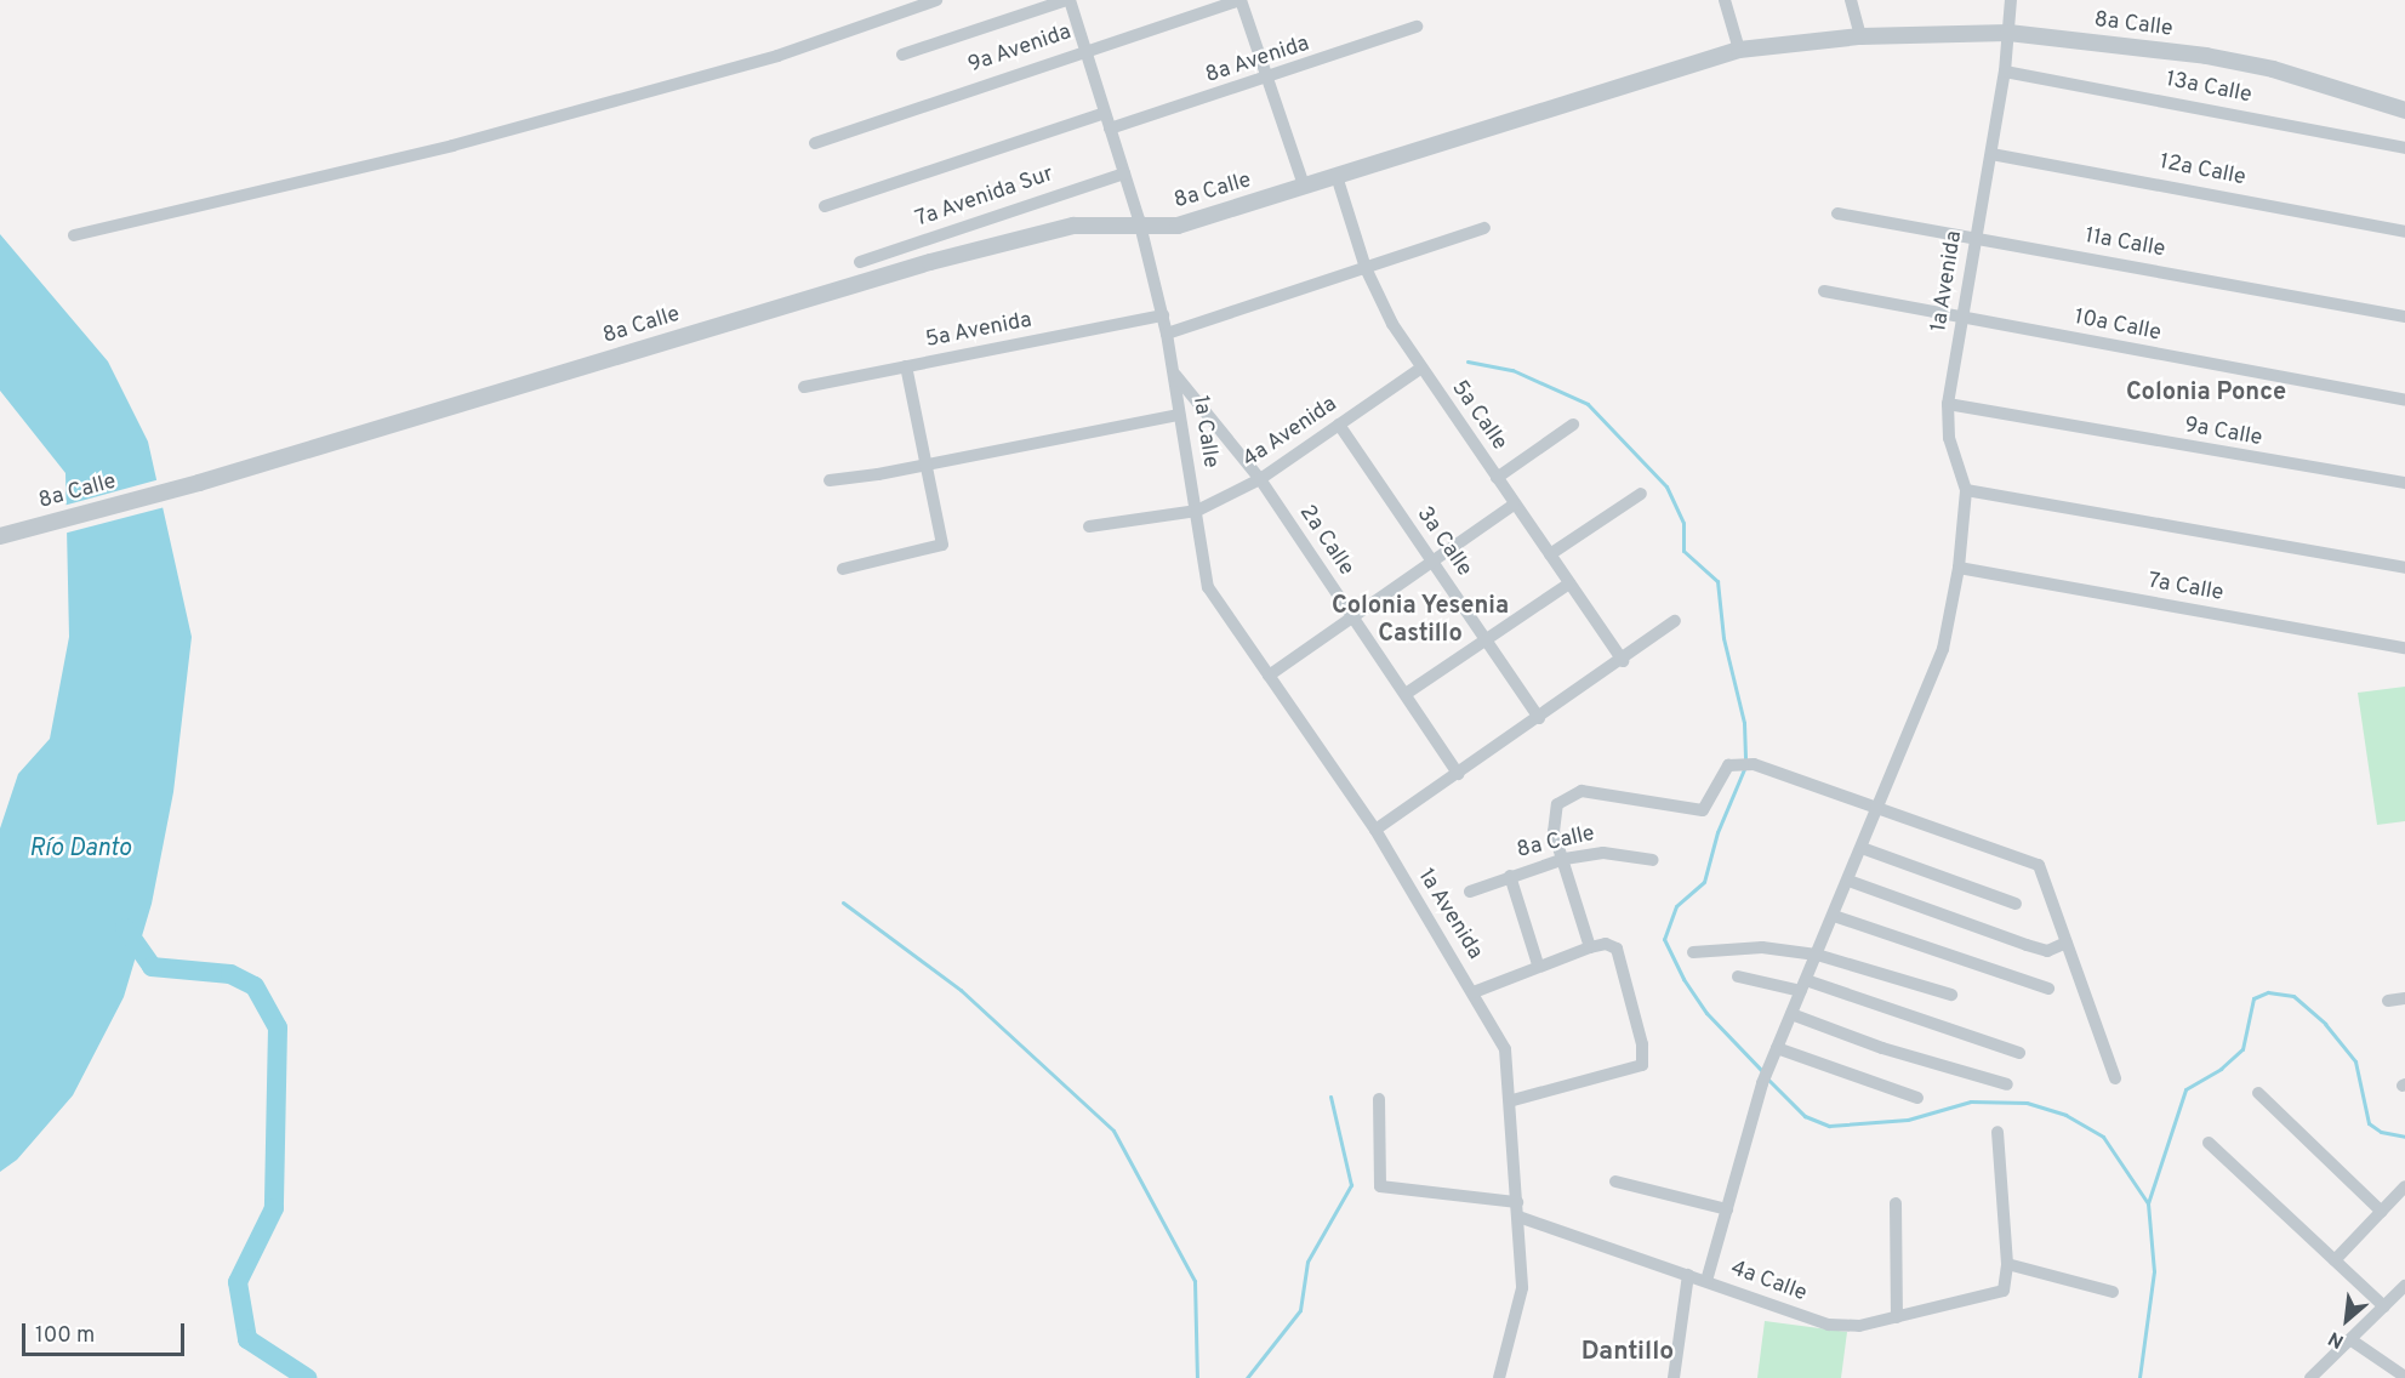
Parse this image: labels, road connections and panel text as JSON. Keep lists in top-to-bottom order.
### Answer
{
  "streets": {
    "street": [
      "8a Calle",
      "9a Avenida",
      "8a Avenida",
      "13a Calle",
      "12a Calle",
      "7a Avenida Sur",
      "11a Calle",
      "1a Avenida",
      "10a Calle",
      "5a Avenida",
      "5a Calle",
      "1a Calle",
      "4a Avenida",
      "9a Calle",
      "2a Calle",
      "3a Calle",
      "7a Calle",
      "4a Calle"
    ]
  },
  "crossings": [
    ["8a Calle", "1a Avenida"],
    ["8a Calle", "5a Calle"],
    ["8a Calle", "1a Calle"],
    ["9a Avenida", "1a Calle"],
    ["8a Avenida", "1a Calle"],
    ["13a Calle", "1a Avenida"],
    ["12a Calle", "1a Avenida"],
    ["7a Avenida Sur", "1a Calle"],
    ["11a Calle", "1a Avenida"],
    ["1a Avenida", "10a Calle"],
    ["1a Avenida", "1a Calle"],
    ["1a Avenida", "9a Calle"],
    ["1a Avenida", "7a Calle"],
    ["1a Avenida", "4a Calle"],
    ["5a Avenida", "1a Calle"],
    ["5a Calle", "4a Avenida"],
    ["1a Calle", "4a Avenida"],
    ["1a Calle", "2a Calle"],
    ["4a Avenida", "2a Calle"],
    ["4a Avenida", "3a Calle"]
  ],
  "districts": ["Colonia Ponce", "Colonia Yesenia Castillo", "Dantillo"],
  "water": ["Río Danto"],
  "scale_bar": "100 m",
  "north": "bottom left"
}
